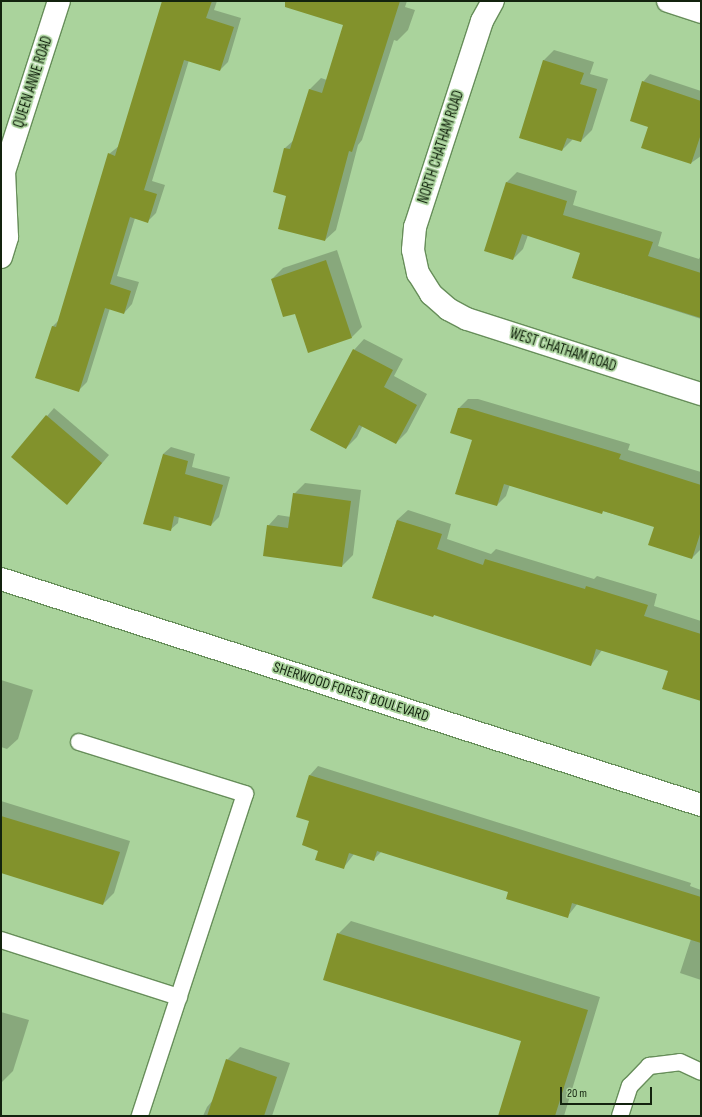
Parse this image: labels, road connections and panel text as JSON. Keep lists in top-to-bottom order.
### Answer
{
  "streets": {
    "street": [
      "QUEEN ANNE ROAD",
      "NORTH CHATHAM ROAD",
      "WEST CHATHAM ROAD",
      "SHERWOOD FOREST BOULEVARD"
    ]
  },
  "crossings": [
    ["NORTH CHATHAM ROAD", "WEST CHATHAM ROAD"]
  ],
  "scale_bar": "20 m"
}
